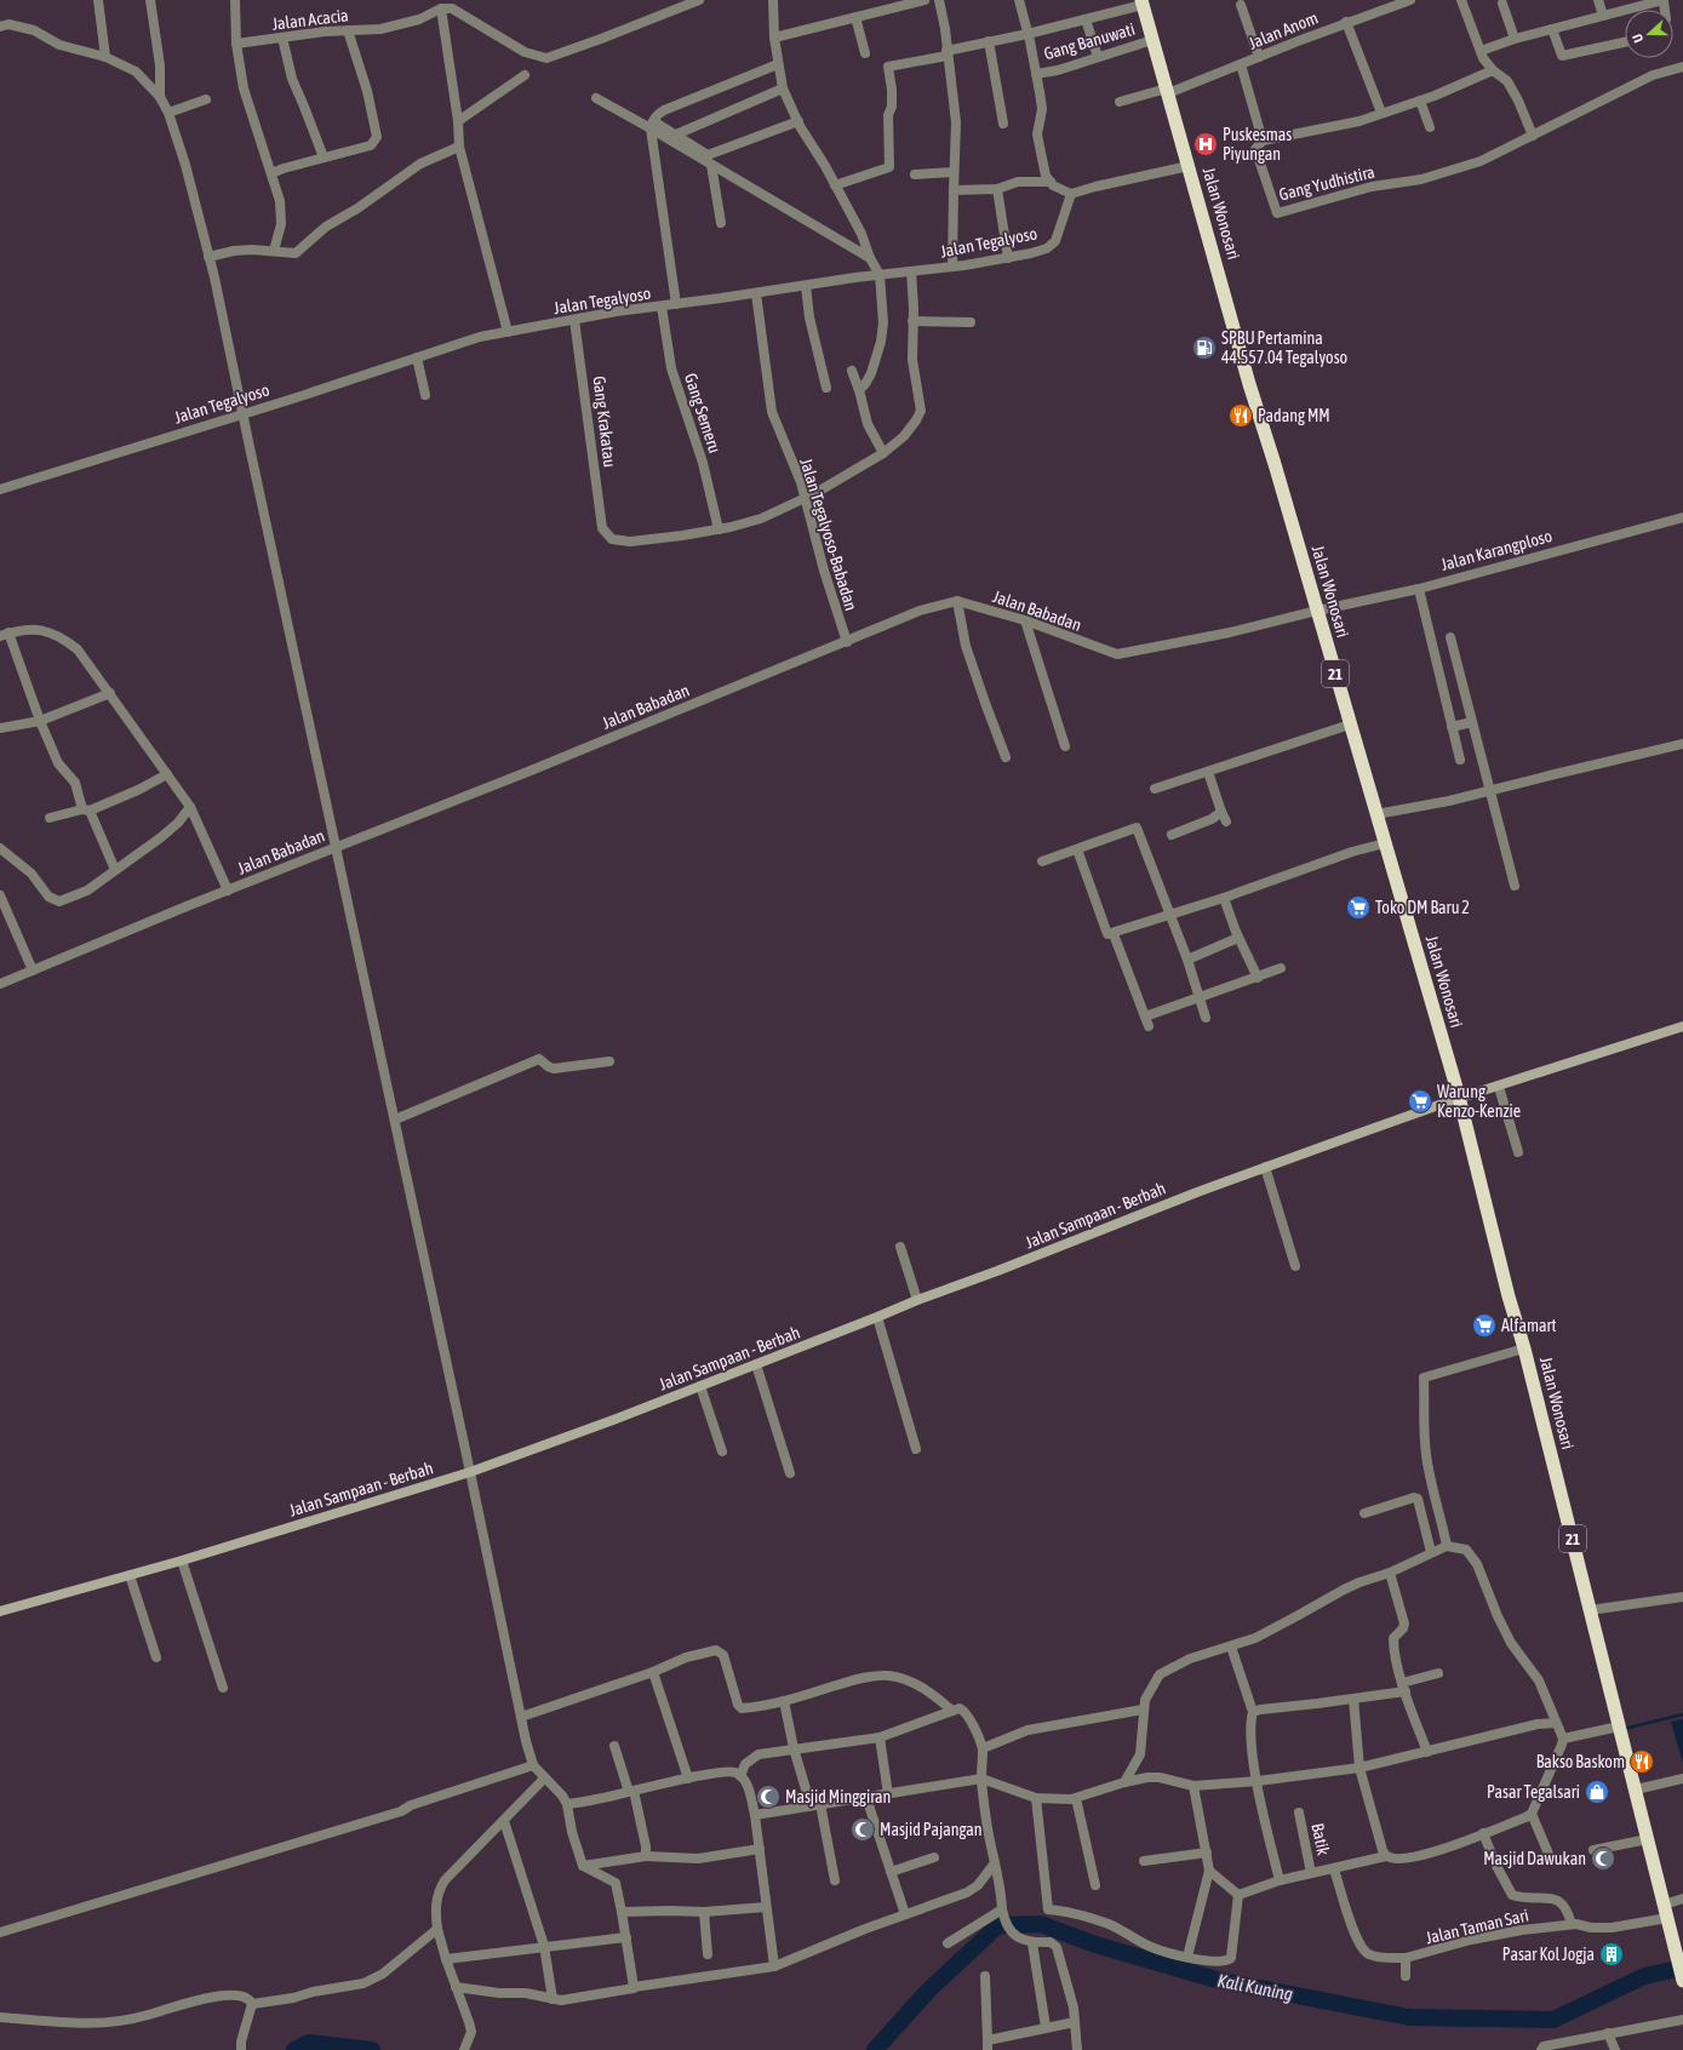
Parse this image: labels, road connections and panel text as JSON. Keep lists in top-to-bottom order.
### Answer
{
  "streets": {
    "highway": ["Jalan Wonosari", "21"],
    "main road": ["Jalan Sampaan - Berbah"],
    "street": [
      "Jalan Acacia",
      "Jalan Anom",
      "Gang Banuwati",
      "Gang Yudhistira",
      "Jalan Tegalyoso",
      "Gang Semeru",
      "Gang Krakatau",
      "Jalan Tegalyoso-Babadan",
      "Jalan Karangploso",
      "Jalan Babadan",
      "Batik",
      "Jalan Taman Sari"
    ]
  },
  "crossings": [
    ["Jalan Anom", "Gang Yudhistira"],
    ["Jalan Anom", "Jalan Wonosari"],
    ["Gang Banuwati", "Jalan Wonosari"],
    ["Jalan Wonosari", "Jalan Karangploso"],
    ["Jalan Wonosari", "Jalan Babadan"],
    ["Jalan Wonosari", "Jalan Sampaan - Berbah"],
    ["Jalan Wonosari", "Jalan Taman Sari"],
    ["Jalan Tegalyoso", "Gang Semeru"],
    ["Jalan Tegalyoso", "Gang Krakatau"],
    ["Jalan Tegalyoso", "Jalan Tegalyoso-Babadan"],
    ["Gang Semeru", "Gang Krakatau"],
    ["Jalan Tegalyoso-Babadan", "Jalan Babadan"],
    ["Jalan Karangploso", "Jalan Babadan"]
  ],
  "water": ["Kali Kuning"],
  "places": {
    "hospital": ["Puskesmas Piyungan"],
    "fuel station": ["SPBU Pertamina 44.557.04 Tegalyoso"],
    "restaurant": ["Padang MM", "Bakso Baskom"],
    "supermarket": ["Toko DM Baru 2", "Warung Kenzo-Kenzie", "Alfamart"],
    "shop": ["Pasar Tegalsari"],
    "mosque": ["Masjid Minggiran", "Masjid Pajangan", "Masjid Dawukan"],
    "building": ["Pasar Kol Jogja"]
  },
  "north": "left"
}
